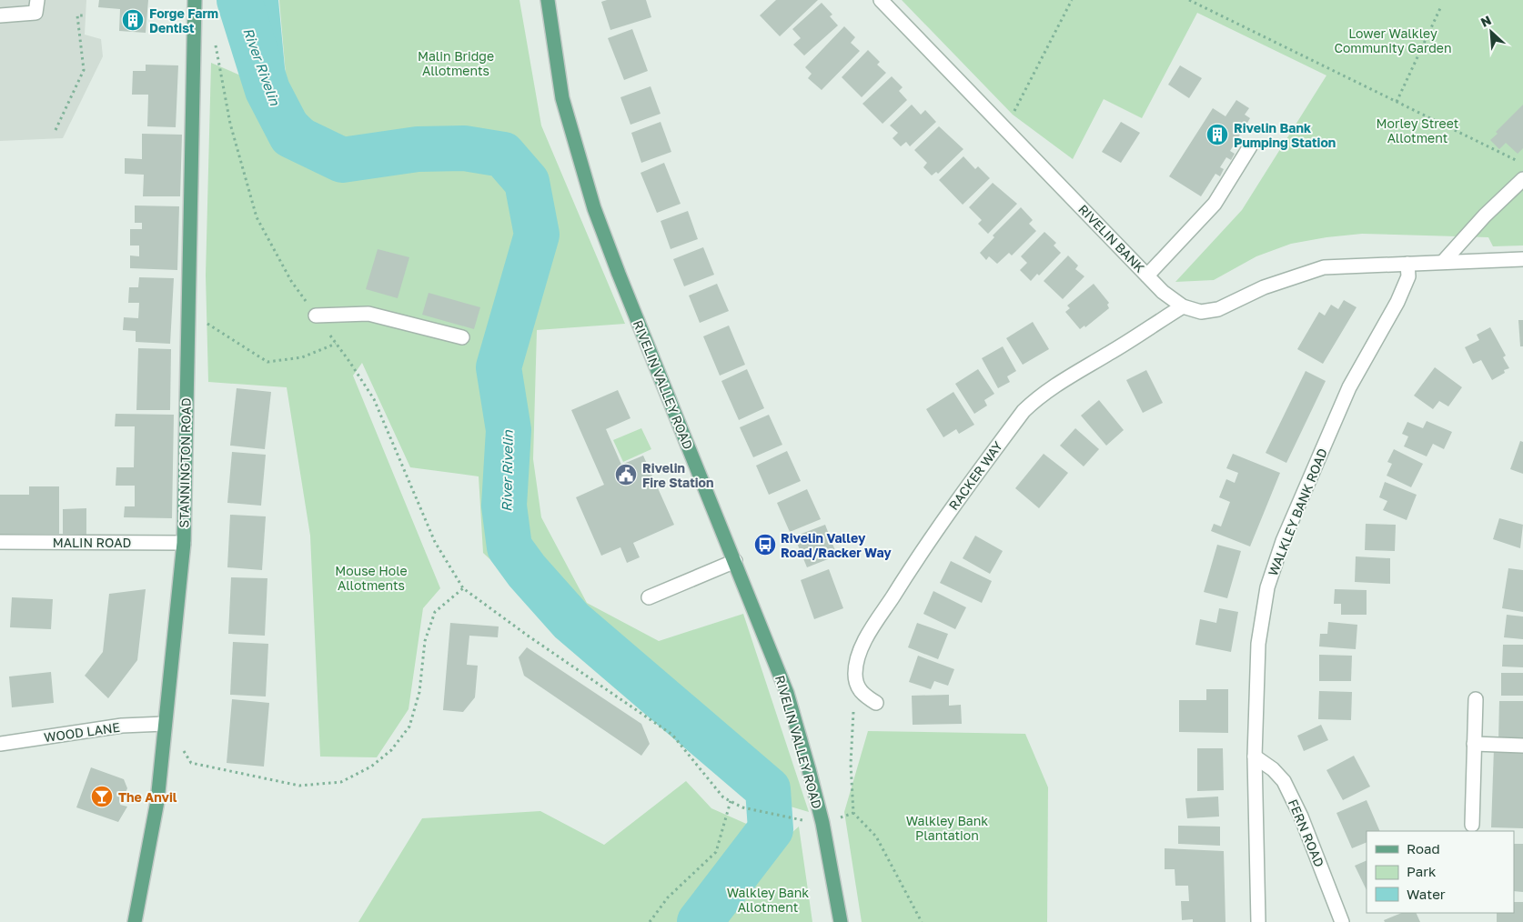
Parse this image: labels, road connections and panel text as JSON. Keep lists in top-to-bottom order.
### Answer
{
  "streets": {
    "main road": ["RIVELIN VALLEY ROAD", "STANNINGTON ROAD"],
    "street": [
      "RIVELIN BANK",
      "RACKER WAY",
      "WALKLEY BANK ROAD",
      "MALIN ROAD",
      "WOOD LANE",
      "FERN ROAD"
    ]
  },
  "crossings": [
    ["RIVELIN BANK", "RACKER WAY"],
    ["RIVELIN BANK", "WALKLEY BANK ROAD"],
    ["STANNINGTON ROAD", "MALIN ROAD"],
    ["STANNINGTON ROAD", "WOOD LANE"],
    ["WALKLEY BANK ROAD", "FERN ROAD"]
  ],
  "water": ["River Rivelin"],
  "parks": [
    "Lower Walkley Community Garden",
    "Malin Bridge Allotments",
    "Morley Street Allotment",
    "Mouse Hole Allotments",
    "Walkley Bank Plantation",
    "Walkley Bank Allotment"
  ],
  "places": {
    "building": ["Forge Farm Dentist", "Rivelin Bank Pumping Station"],
    "public building": ["Rivelin Fire Station"],
    "bus stop": ["Rivelin Valley Road/Racker Way"],
    "bar": ["The Anvil"]
  },
  "legend": ["Road", "Park", "Water"],
  "north": "top left"
}
